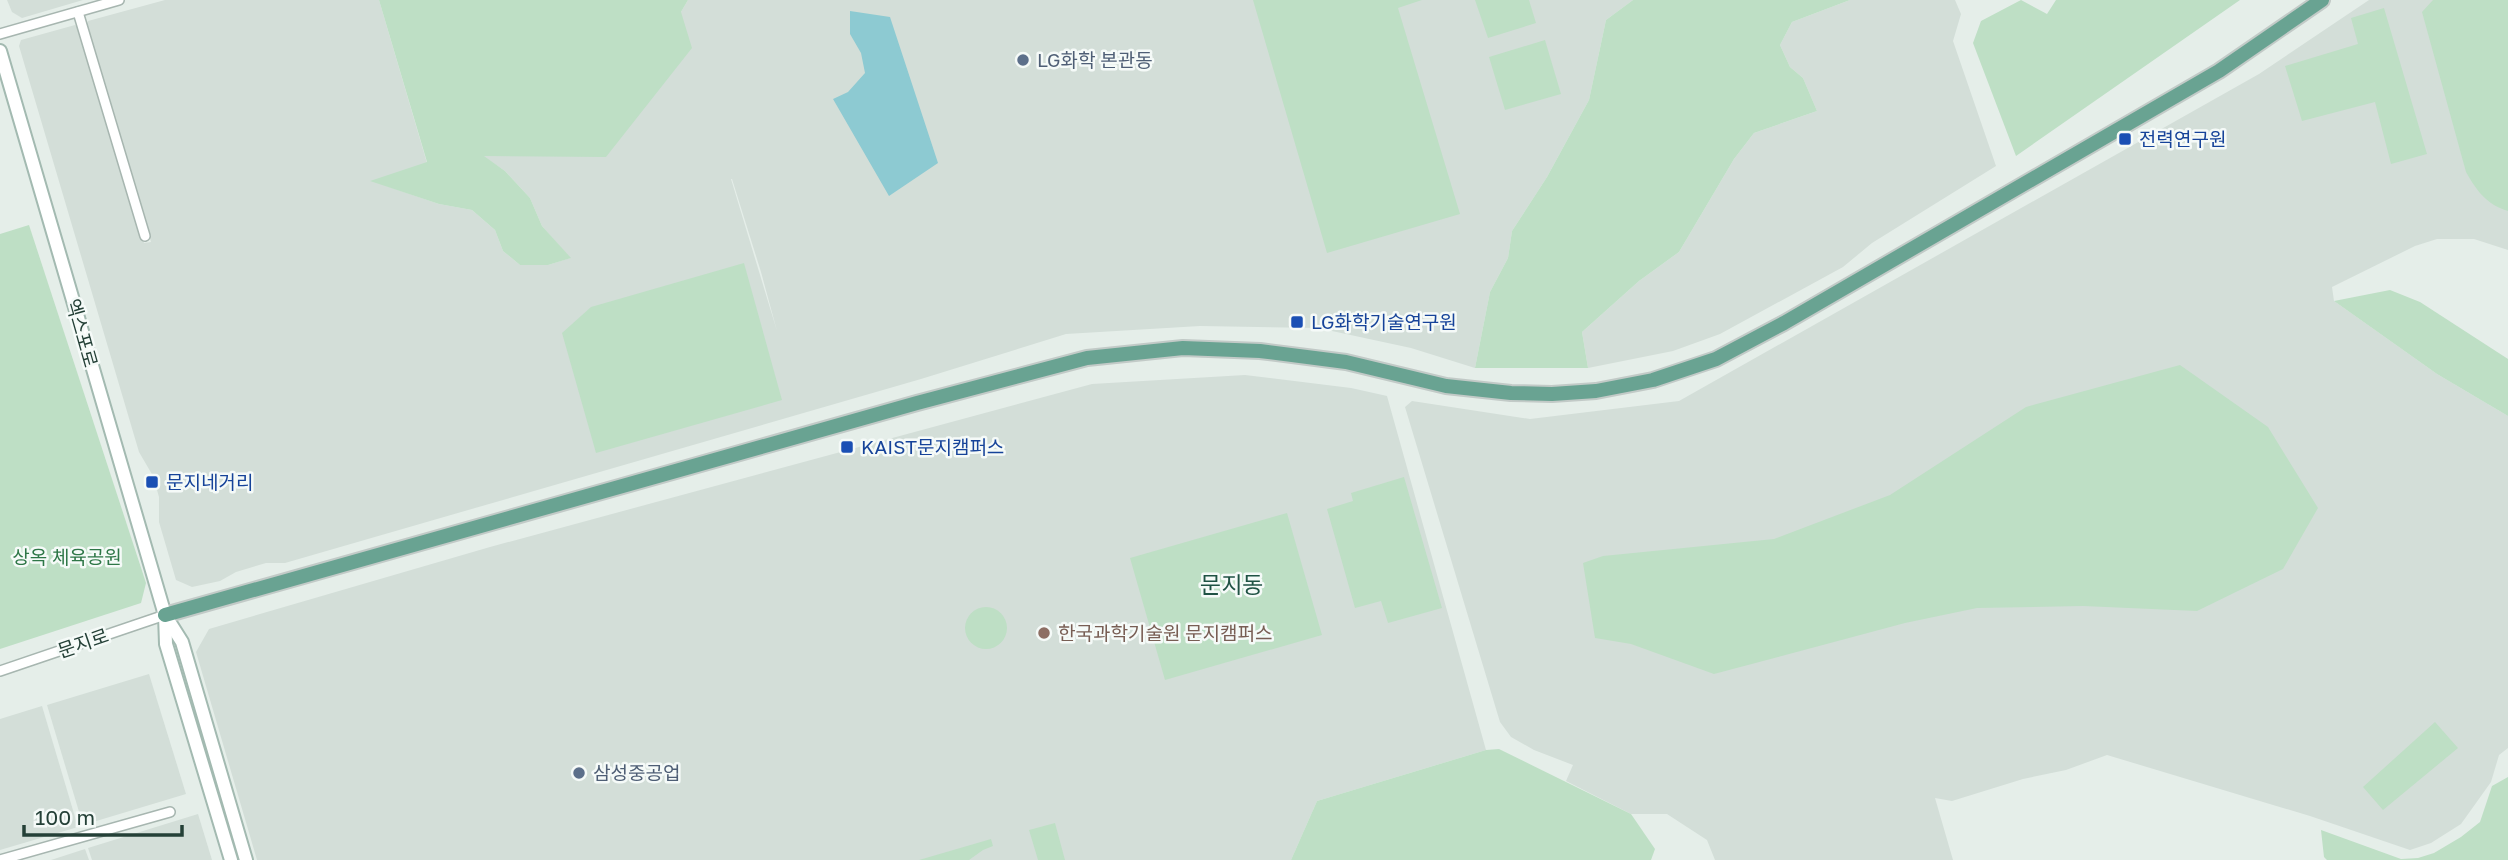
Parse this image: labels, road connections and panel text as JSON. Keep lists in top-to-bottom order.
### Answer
{
  "streets": {
    "main road": ["엑스포로"],
    "street": ["문지로"]
  },
  "crossings": [
    ["엑스포로", "문지로"]
  ],
  "districts": ["문지동"],
  "parks": ["상옥 체육공원"],
  "places": {
    "other": ["LG화학 본관동", "한국과학기술원 문지캠퍼스", "삼성중공업"],
    "transit": [
      "전력연구원",
      "LG화학기술연구원",
      "KAIST문지캠퍼스",
      "문지네거리"
    ]
  },
  "scale_bar": "100 m"
}
